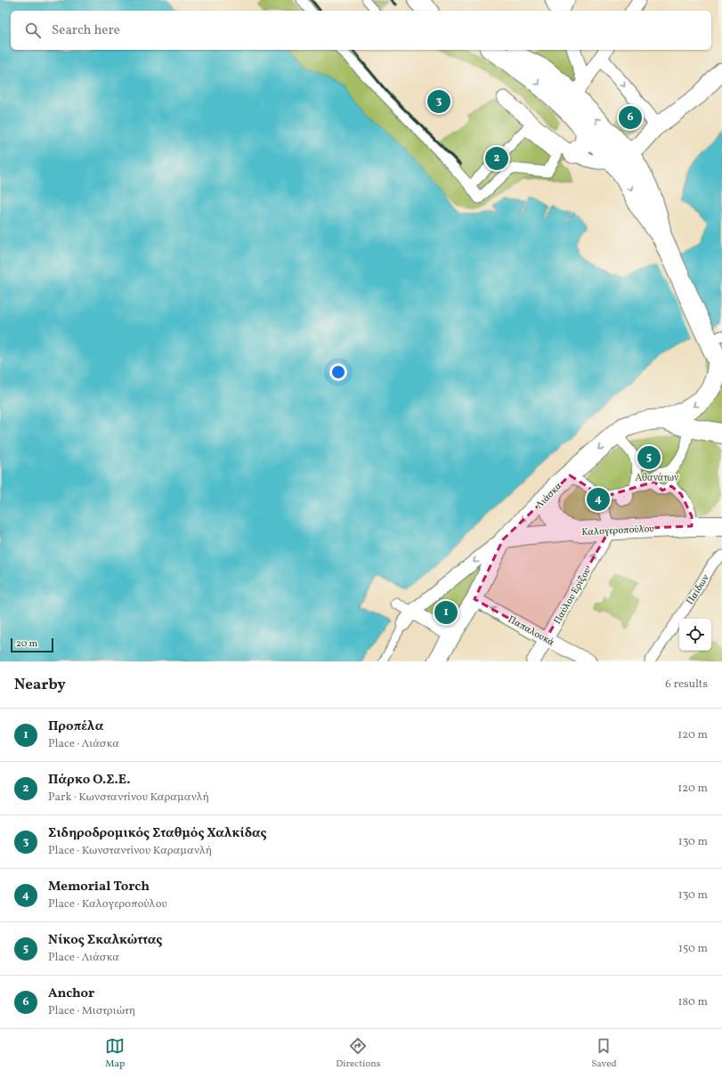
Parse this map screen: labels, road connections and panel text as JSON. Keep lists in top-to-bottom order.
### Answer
{
  "streets": {
    "main road": ["Λιάσκα", "Καλογεροπούλου"],
    "street": ["Παίδων", "Παύλου Ερίζου", "Παπαλουκά"]
  },
  "crossings": [
    ["Λιάσκα", "Καλογεροπούλου"],
    ["Λιάσκα", "Παύλου Ερίζου"],
    ["Λιάσκα", "Παπαλουκά"],
    ["Καλογεροπούλου", "Παύλου Ερίζου"],
    ["Παύλου Ερίζου", "Παπαλουκά"]
  ],
  "one_way": ["Λιάσκα", "Παπαλουκά"],
  "parks": ["Αθανάτων"],
  "scale_bar": "20 m",
  "page": {
    "search": "Search here",
    "pins": [
      "3",
      "6",
      "2",
      "5",
      "4",
      "1"
    ],
    "scale": "20 m",
    "heading": ["Nearby", "6 results"],
    "list": [
      {
        "mark": "1",
        "name": "Προπέλα",
        "note": "Place · Λιάσκα",
        "value": "120 m"
      },
      {
        "mark": "2",
        "name": "Πάρκο Ο.Σ.Ε.",
        "note": "Park · Κωνσταντίνου Καραμανλή",
        "value": "120 m"
      },
      {
        "mark": "3",
        "name": "Σιδηροδρομικός Σταθμός Χαλκίδας",
        "note": "Place · Κωνσταντίνου Καραμανλή",
        "value": "130 m"
      },
      {
        "mark": "4",
        "name": "Memorial Torch",
        "note": "Place · Καλογεροπούλου",
        "value": "130 m"
      },
      {
        "mark": "5",
        "name": "Νίκος Σκαλκώττας",
        "note": "Place · Λιάσκα",
        "value": "150 m"
      },
      {
        "mark": "6",
        "name": "Anchor",
        "note": "Place · Μιστριώτη",
        "value": "180 m"
      }
    ],
    "nav": ["Map", "Directions", "Saved"]
  }
}
